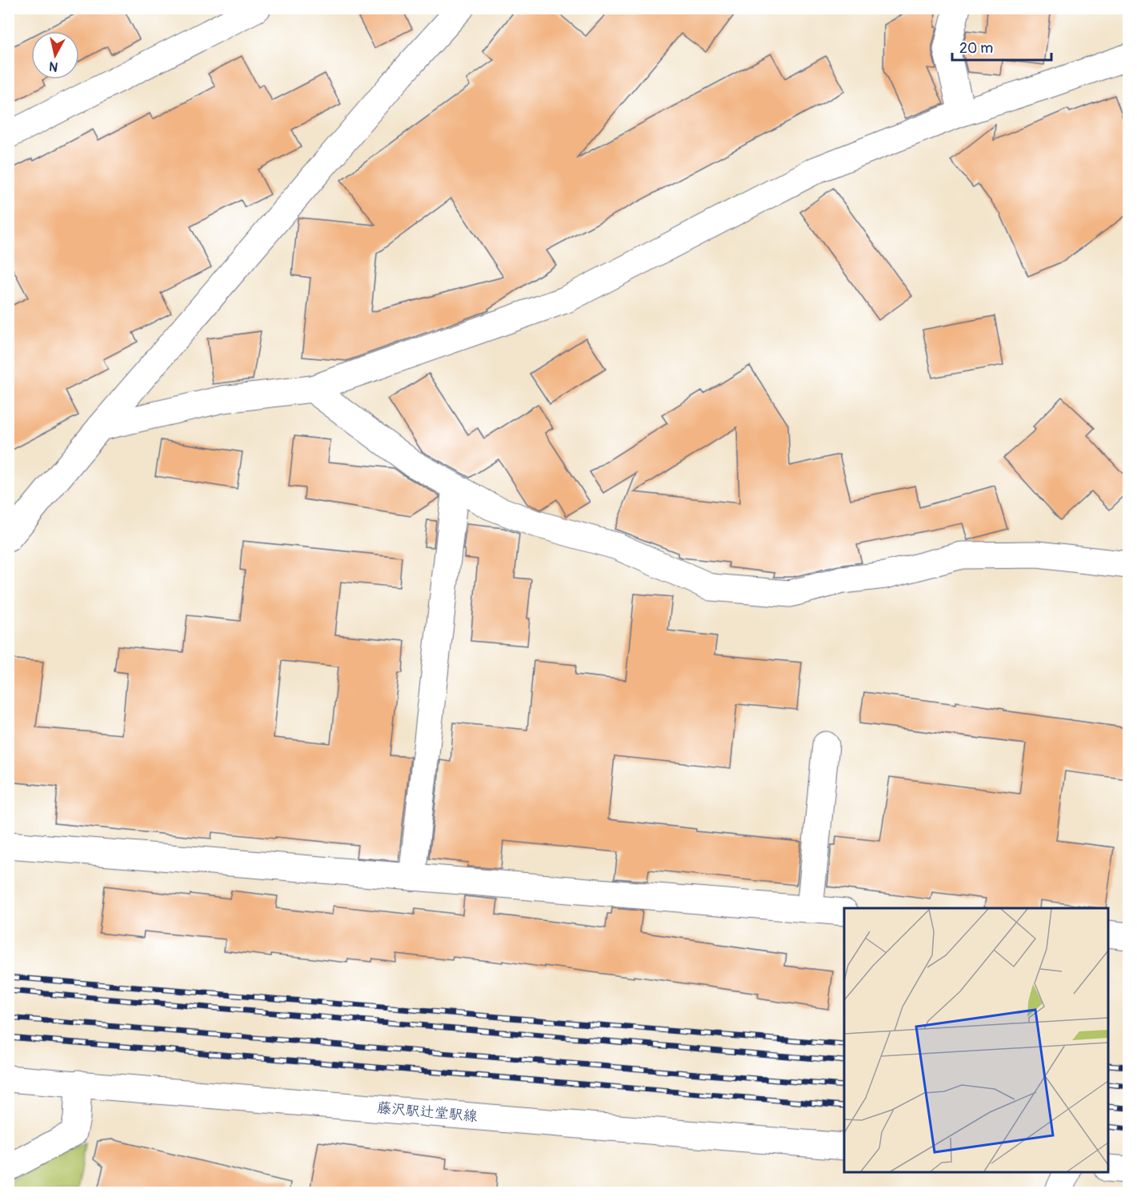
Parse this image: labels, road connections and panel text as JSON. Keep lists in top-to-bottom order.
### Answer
{
  "streets": {
    "street": ["藤沢駅辻堂駅線"]
  },
  "scale_bar": "20 m",
  "north": "bottom"
}
